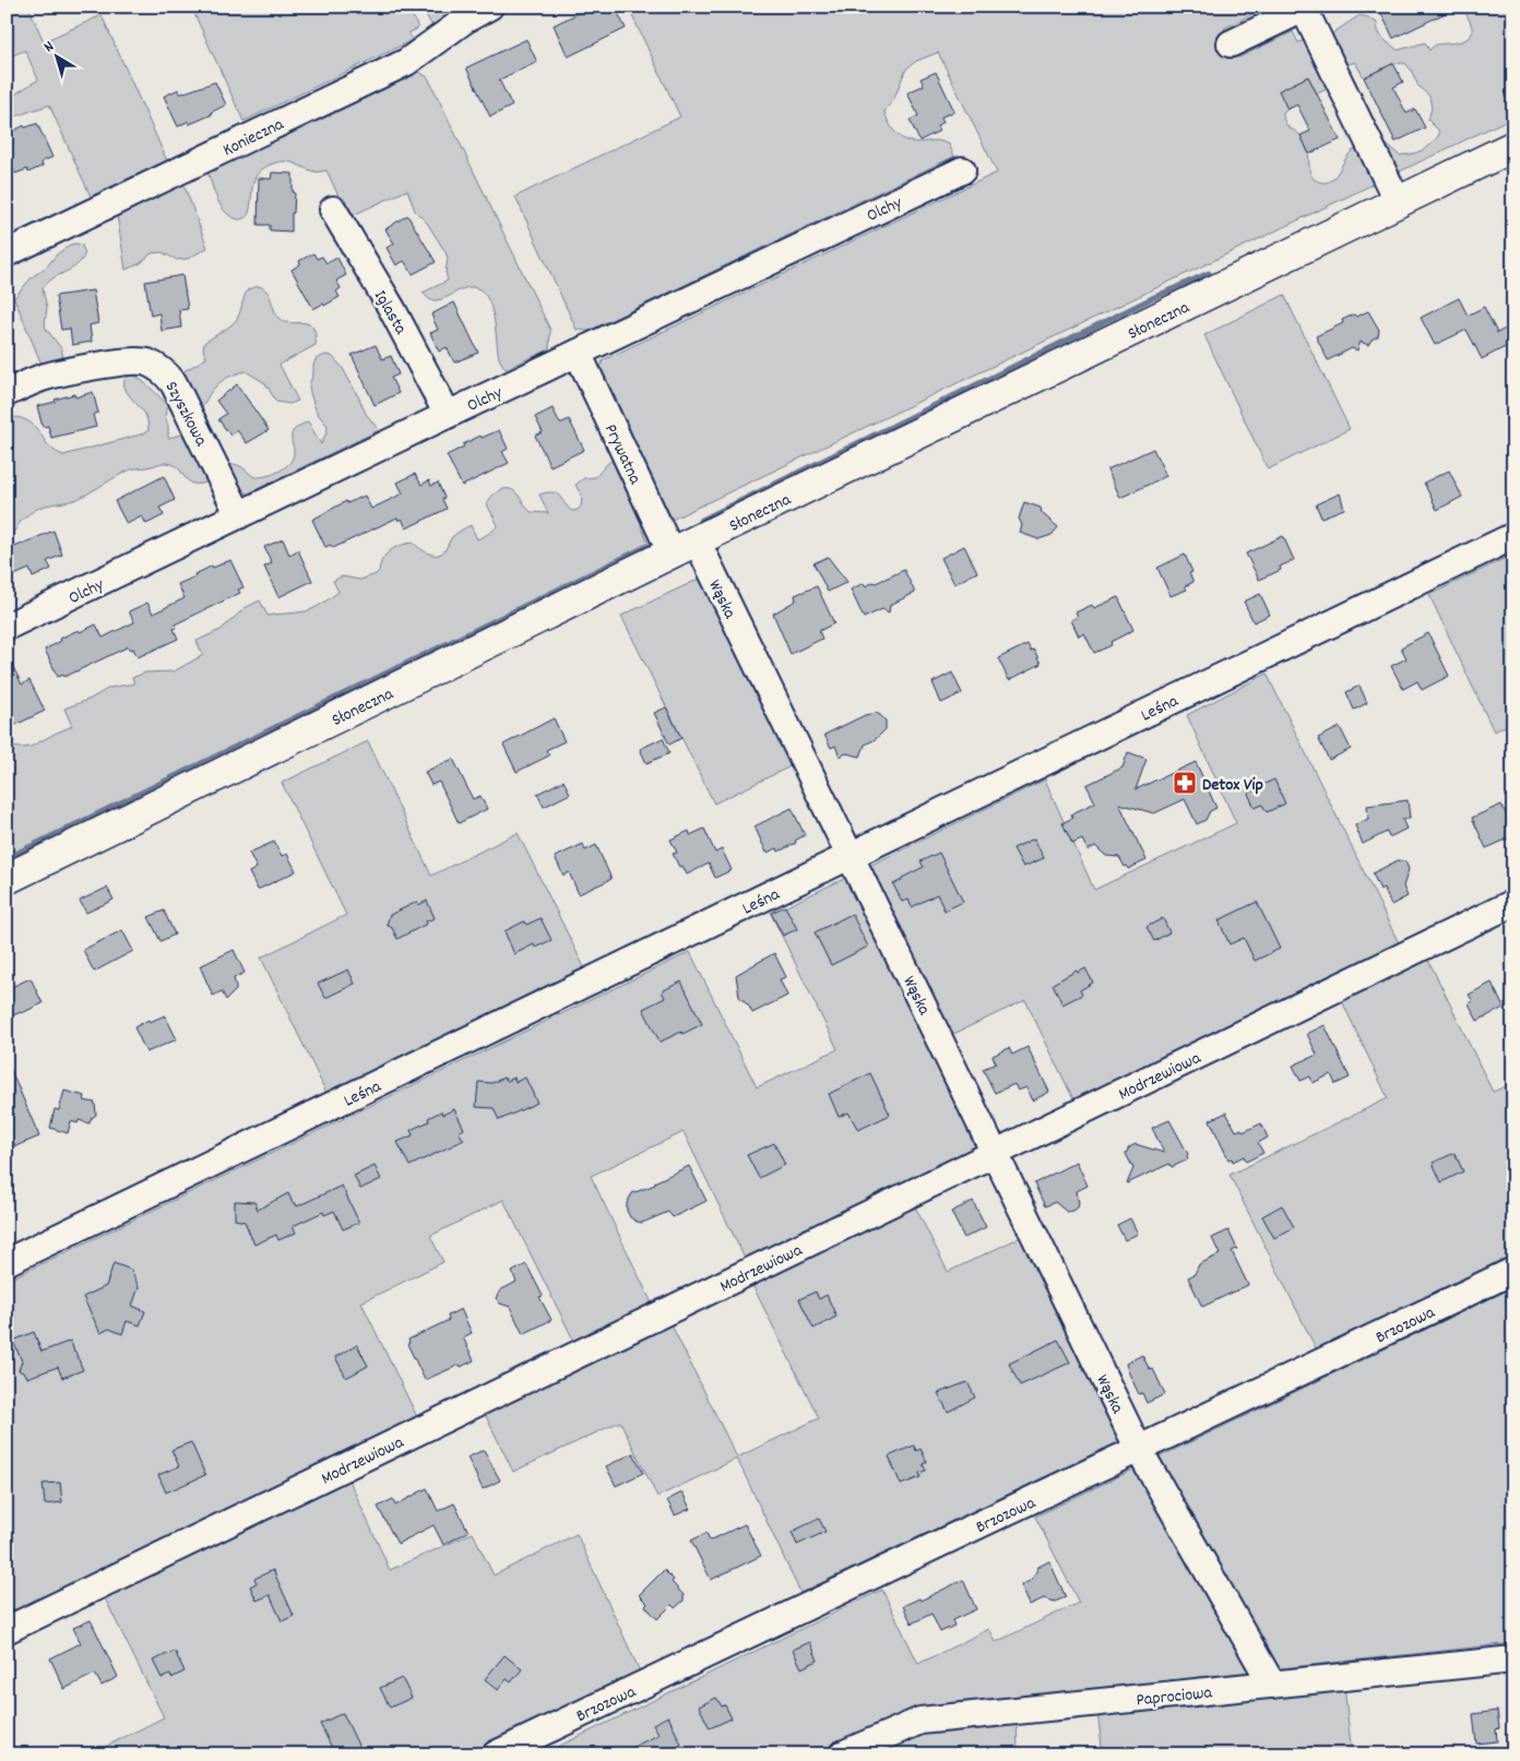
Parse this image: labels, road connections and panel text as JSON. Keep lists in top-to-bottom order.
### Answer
{
  "streets": {
    "main road": ["Słoneczna"],
    "street": [
      "Konieczna",
      "Olchy",
      "Iglasta",
      "Szyszkowa",
      "Prywatna",
      "Wąska",
      "Leśna",
      "Modrzewiowa",
      "Brzozowa",
      "Paprociowa"
    ]
  },
  "crossings": [
    ["Olchy", "Iglasta"],
    ["Olchy", "Szyszkowa"],
    ["Olchy", "Prywatna"],
    ["Słoneczna", "Prywatna"],
    ["Słoneczna", "Wąska"],
    ["Prywatna", "Wąska"],
    ["Wąska", "Leśna"],
    ["Wąska", "Modrzewiowa"],
    ["Wąska", "Brzozowa"],
    ["Wąska", "Paprociowa"]
  ],
  "places": {
    "pharmacy": ["Detox Vip"]
  },
  "north": "top left"
}
